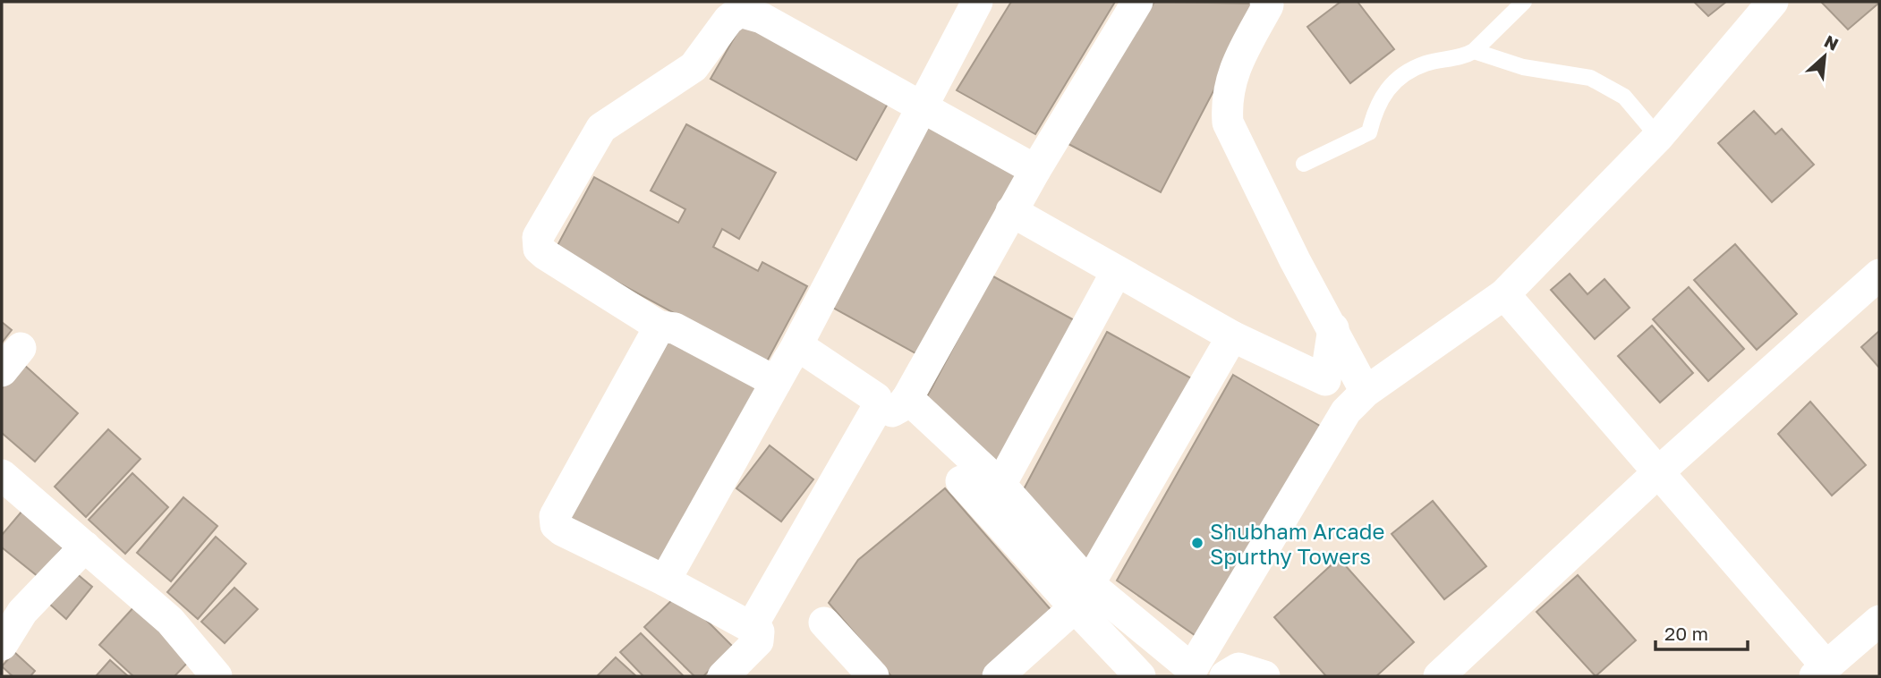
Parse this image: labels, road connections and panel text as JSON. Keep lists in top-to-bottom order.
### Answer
{
  "places": ["Shubham Arcade Spurthy Towers"],
  "scale_bar": "20 m",
  "north": "top right"
}
